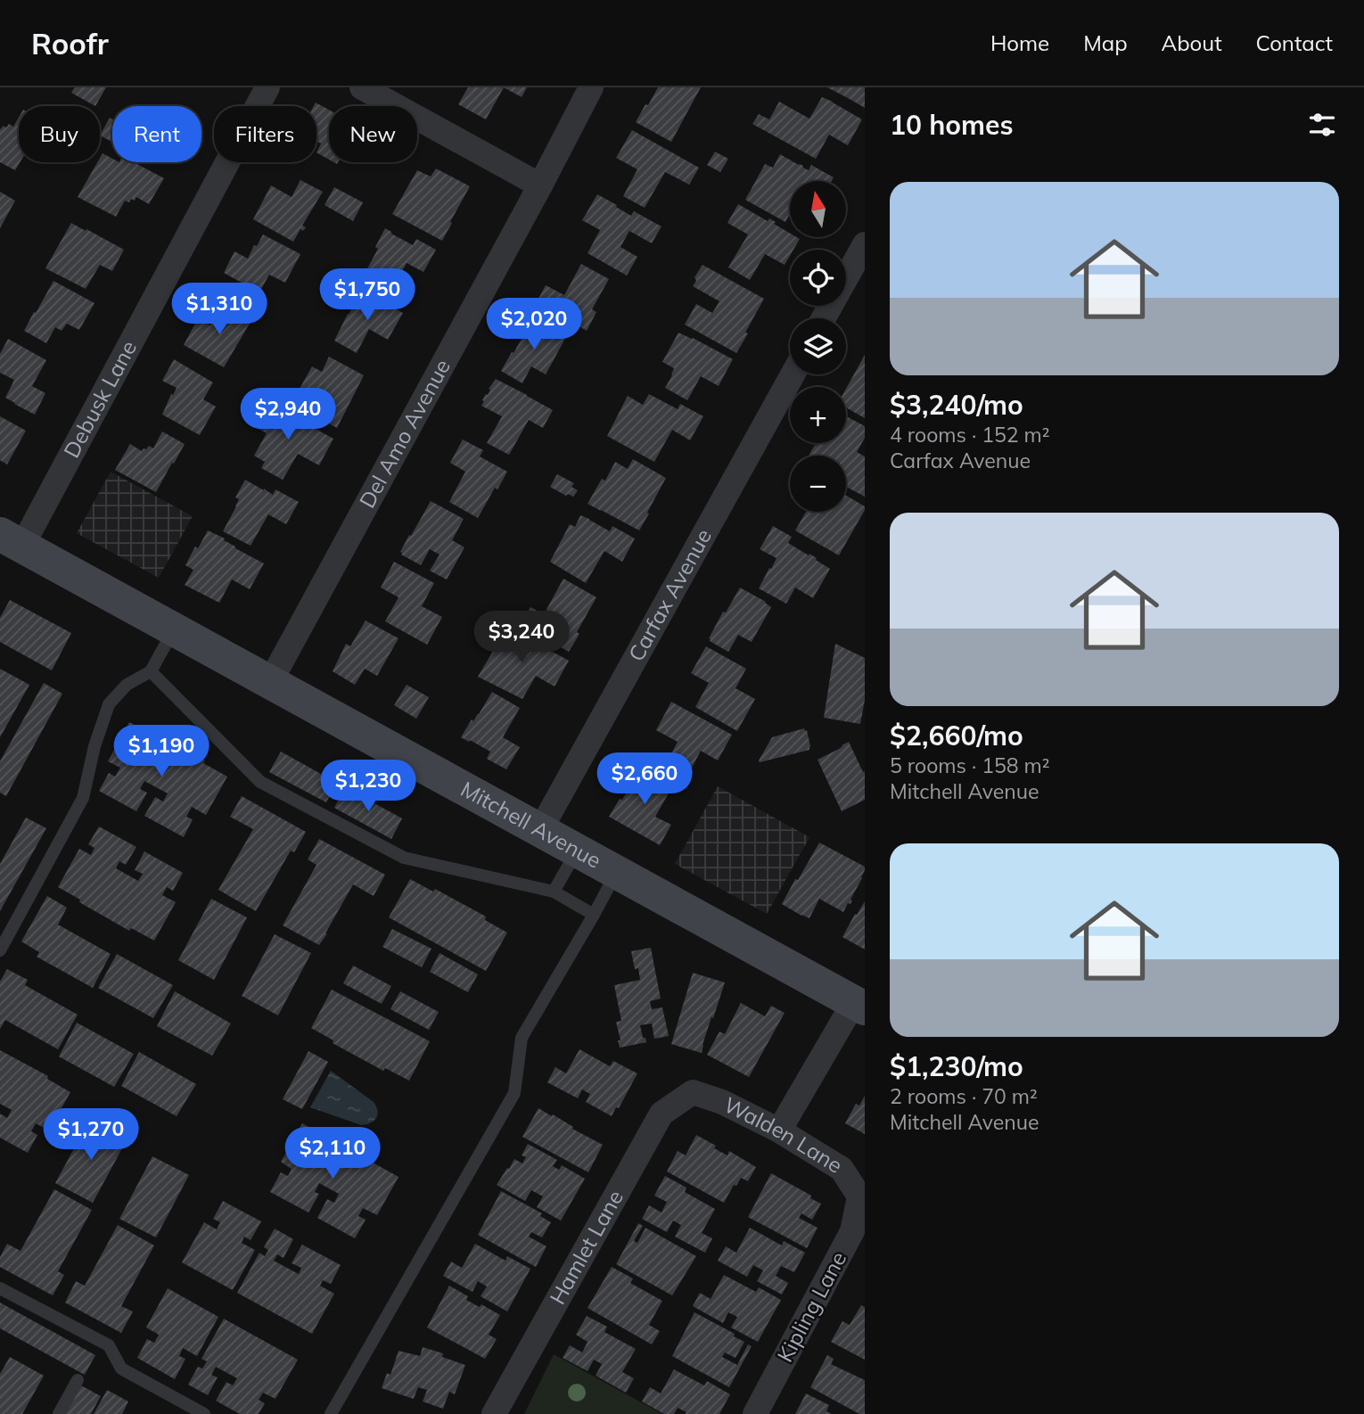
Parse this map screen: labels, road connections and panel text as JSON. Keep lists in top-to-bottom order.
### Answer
{
  "streets": {
    "street": [
      "Debusk Lane",
      "Del Amo Avenue",
      "Carfax Avenue",
      "Mitchell Avenue",
      "Walden Lane",
      "Hamlet Lane",
      "Kipling Lane"
    ]
  },
  "crossings": [
    ["Debusk Lane", "Mitchell Avenue"],
    ["Del Amo Avenue", "Mitchell Avenue"],
    ["Carfax Avenue", "Mitchell Avenue"],
    ["Walden Lane", "Hamlet Lane"],
    ["Walden Lane", "Kipling Lane"]
  ],
  "north": "top",
  "page": {
    "header": "Roofr",
    "nav": [
      "Home",
      "Map",
      "About",
      "Contact"
    ],
    "heading": "10 homes",
    "chip": [
      "Buy",
      "Rent",
      "Filters",
      "New"
    ],
    "list": [
      {
        "name": "$3,240/mo",
        "note": "4 rooms · 152 m² · Carfax Avenue"
      },
      {
        "name": "$2,660/mo",
        "note": "5 rooms · 158 m² · Mitchell Avenue"
      },
      {
        "name": "$1,230/mo",
        "note": "2 rooms · 70 m² · Mitchell Avenue"
      }
    ],
    "map_buttons": ["+", "−"],
    "price": [
      "$1,750",
      "$1,310",
      "$2,020",
      "$2,940",
      "$3,240",
      "$1,190",
      "$2,660",
      "$1,230",
      "$1,270",
      "$2,110"
    ]
  }
}
